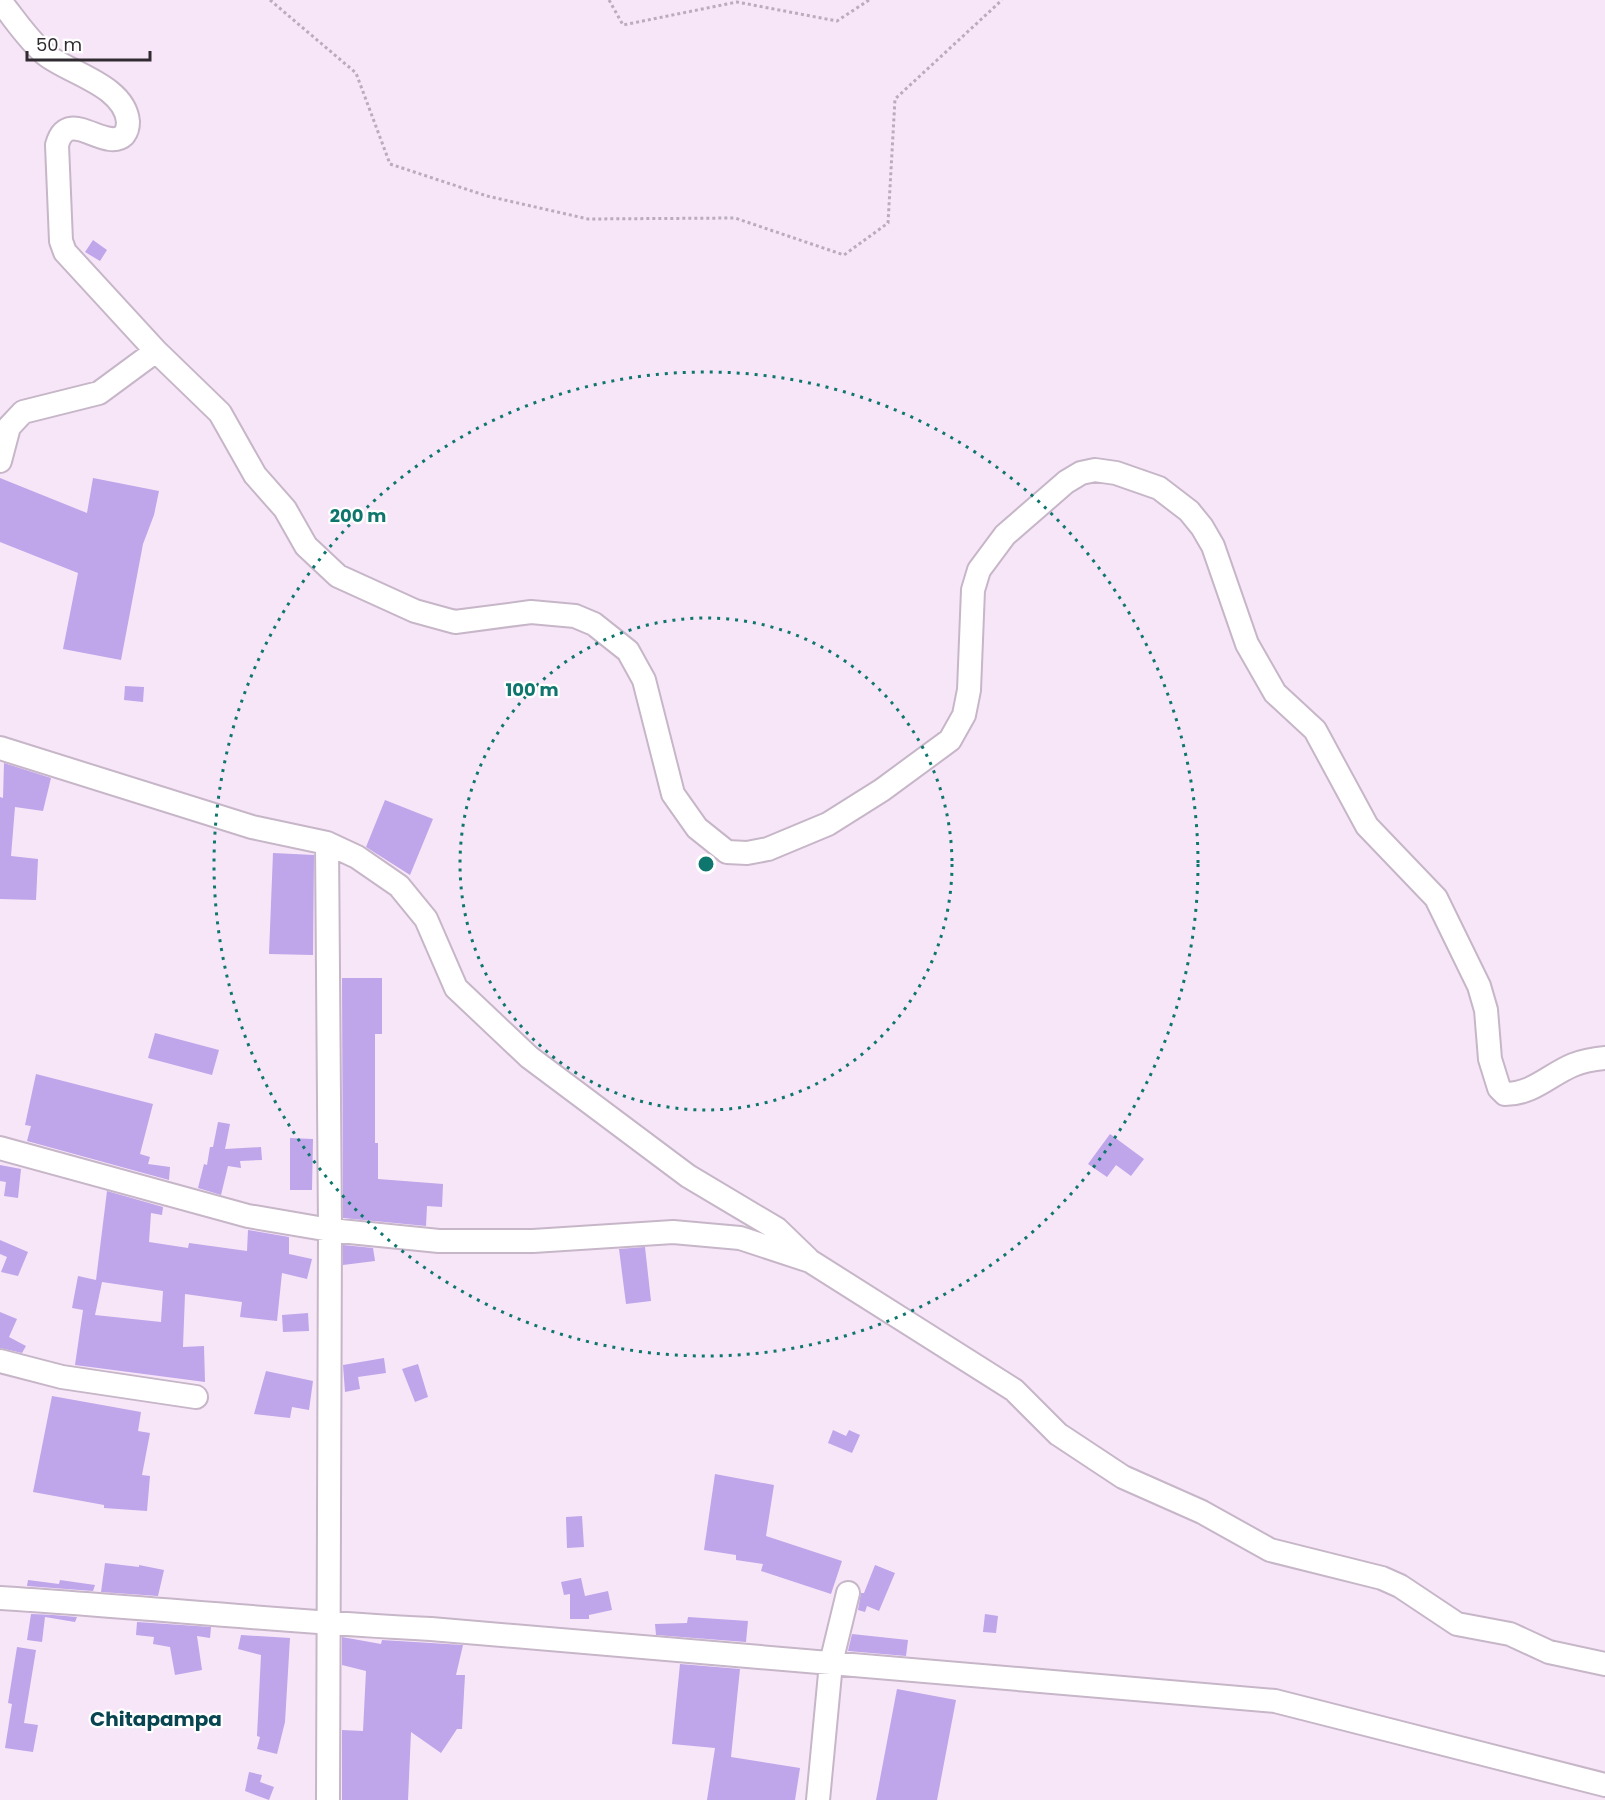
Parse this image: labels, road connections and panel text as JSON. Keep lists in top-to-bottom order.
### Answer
{
  "districts": ["Chitapampa"],
  "scale_bar": "50 m",
  "rings": ["200 m", "100 m"]
}
